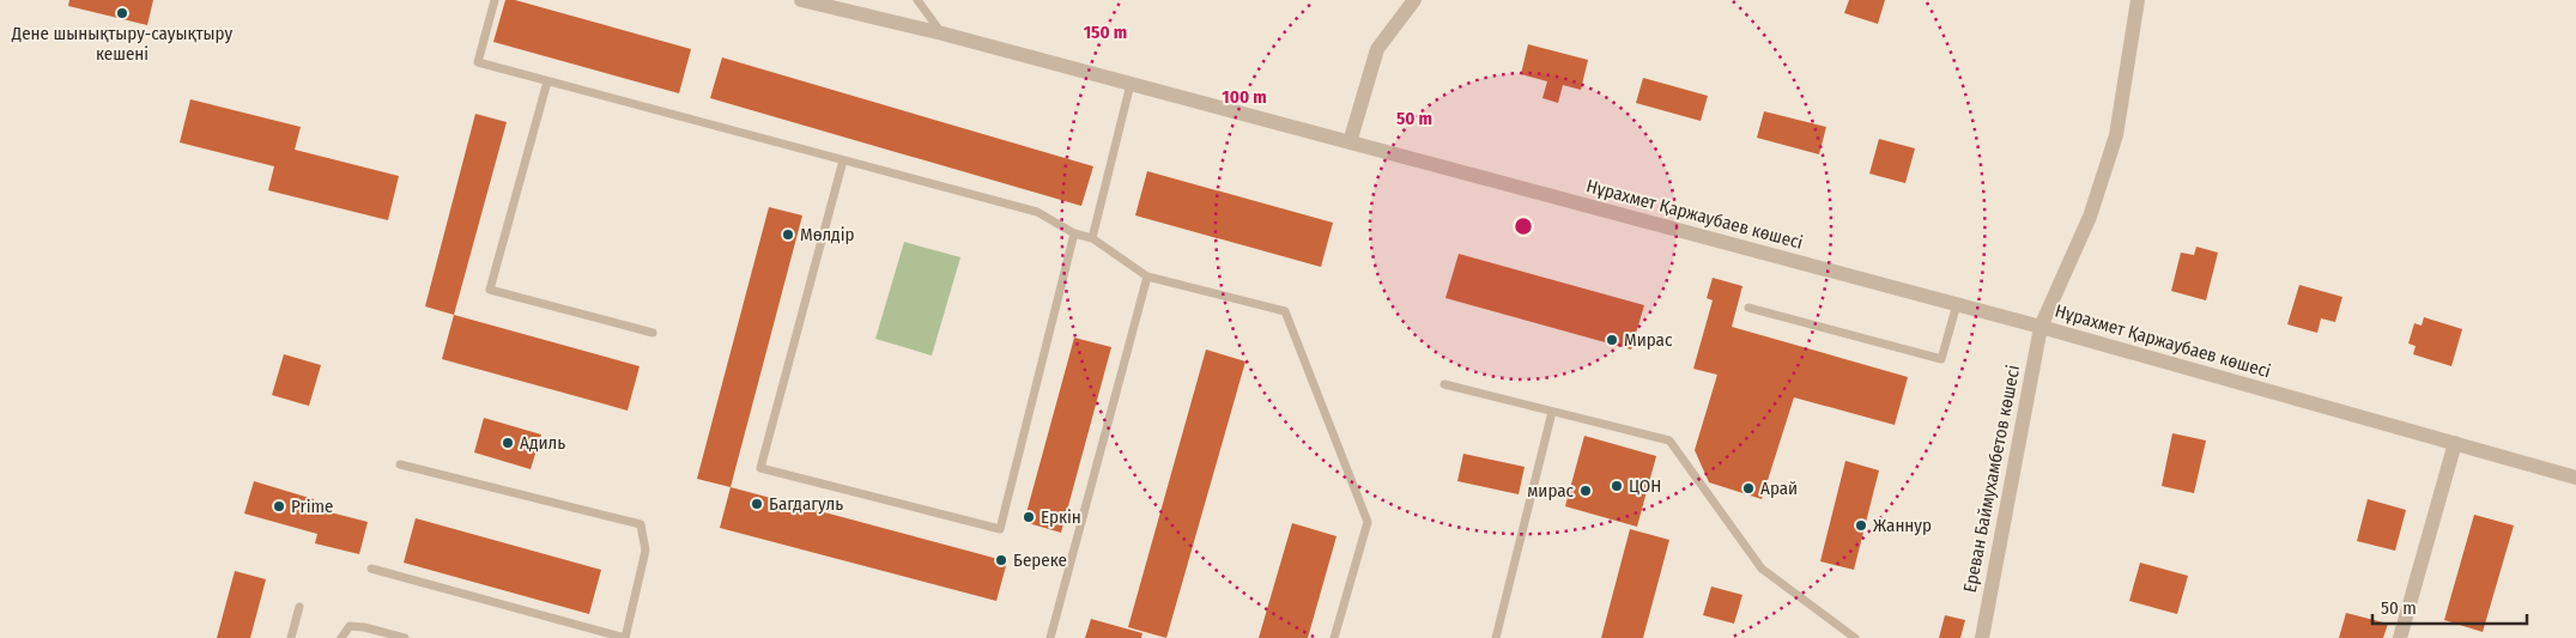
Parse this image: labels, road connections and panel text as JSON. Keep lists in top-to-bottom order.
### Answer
{
  "streets": {
    "street": ["Нұрахмет Қаржаубаев көшесі", "Ереван Баймухамбетов көшесі"]
  },
  "crossings": [
    ["Нұрахмет Қаржаубаев көшесі", "Ереван Баймухамбетов көшесі"]
  ],
  "places": [
    "Дене шынықтыру-сауықтыру кешені",
    "Мөлдір",
    "Мирас",
    "Адиль",
    "ЦОН",
    "Арай",
    "мирас",
    "Багдагуль",
    "Prime",
    "Еркін",
    "Жаннур",
    "Береке"
  ],
  "scale_bar": "50 m",
  "rings": ["150 m", "100 m", "50 m"]
}
